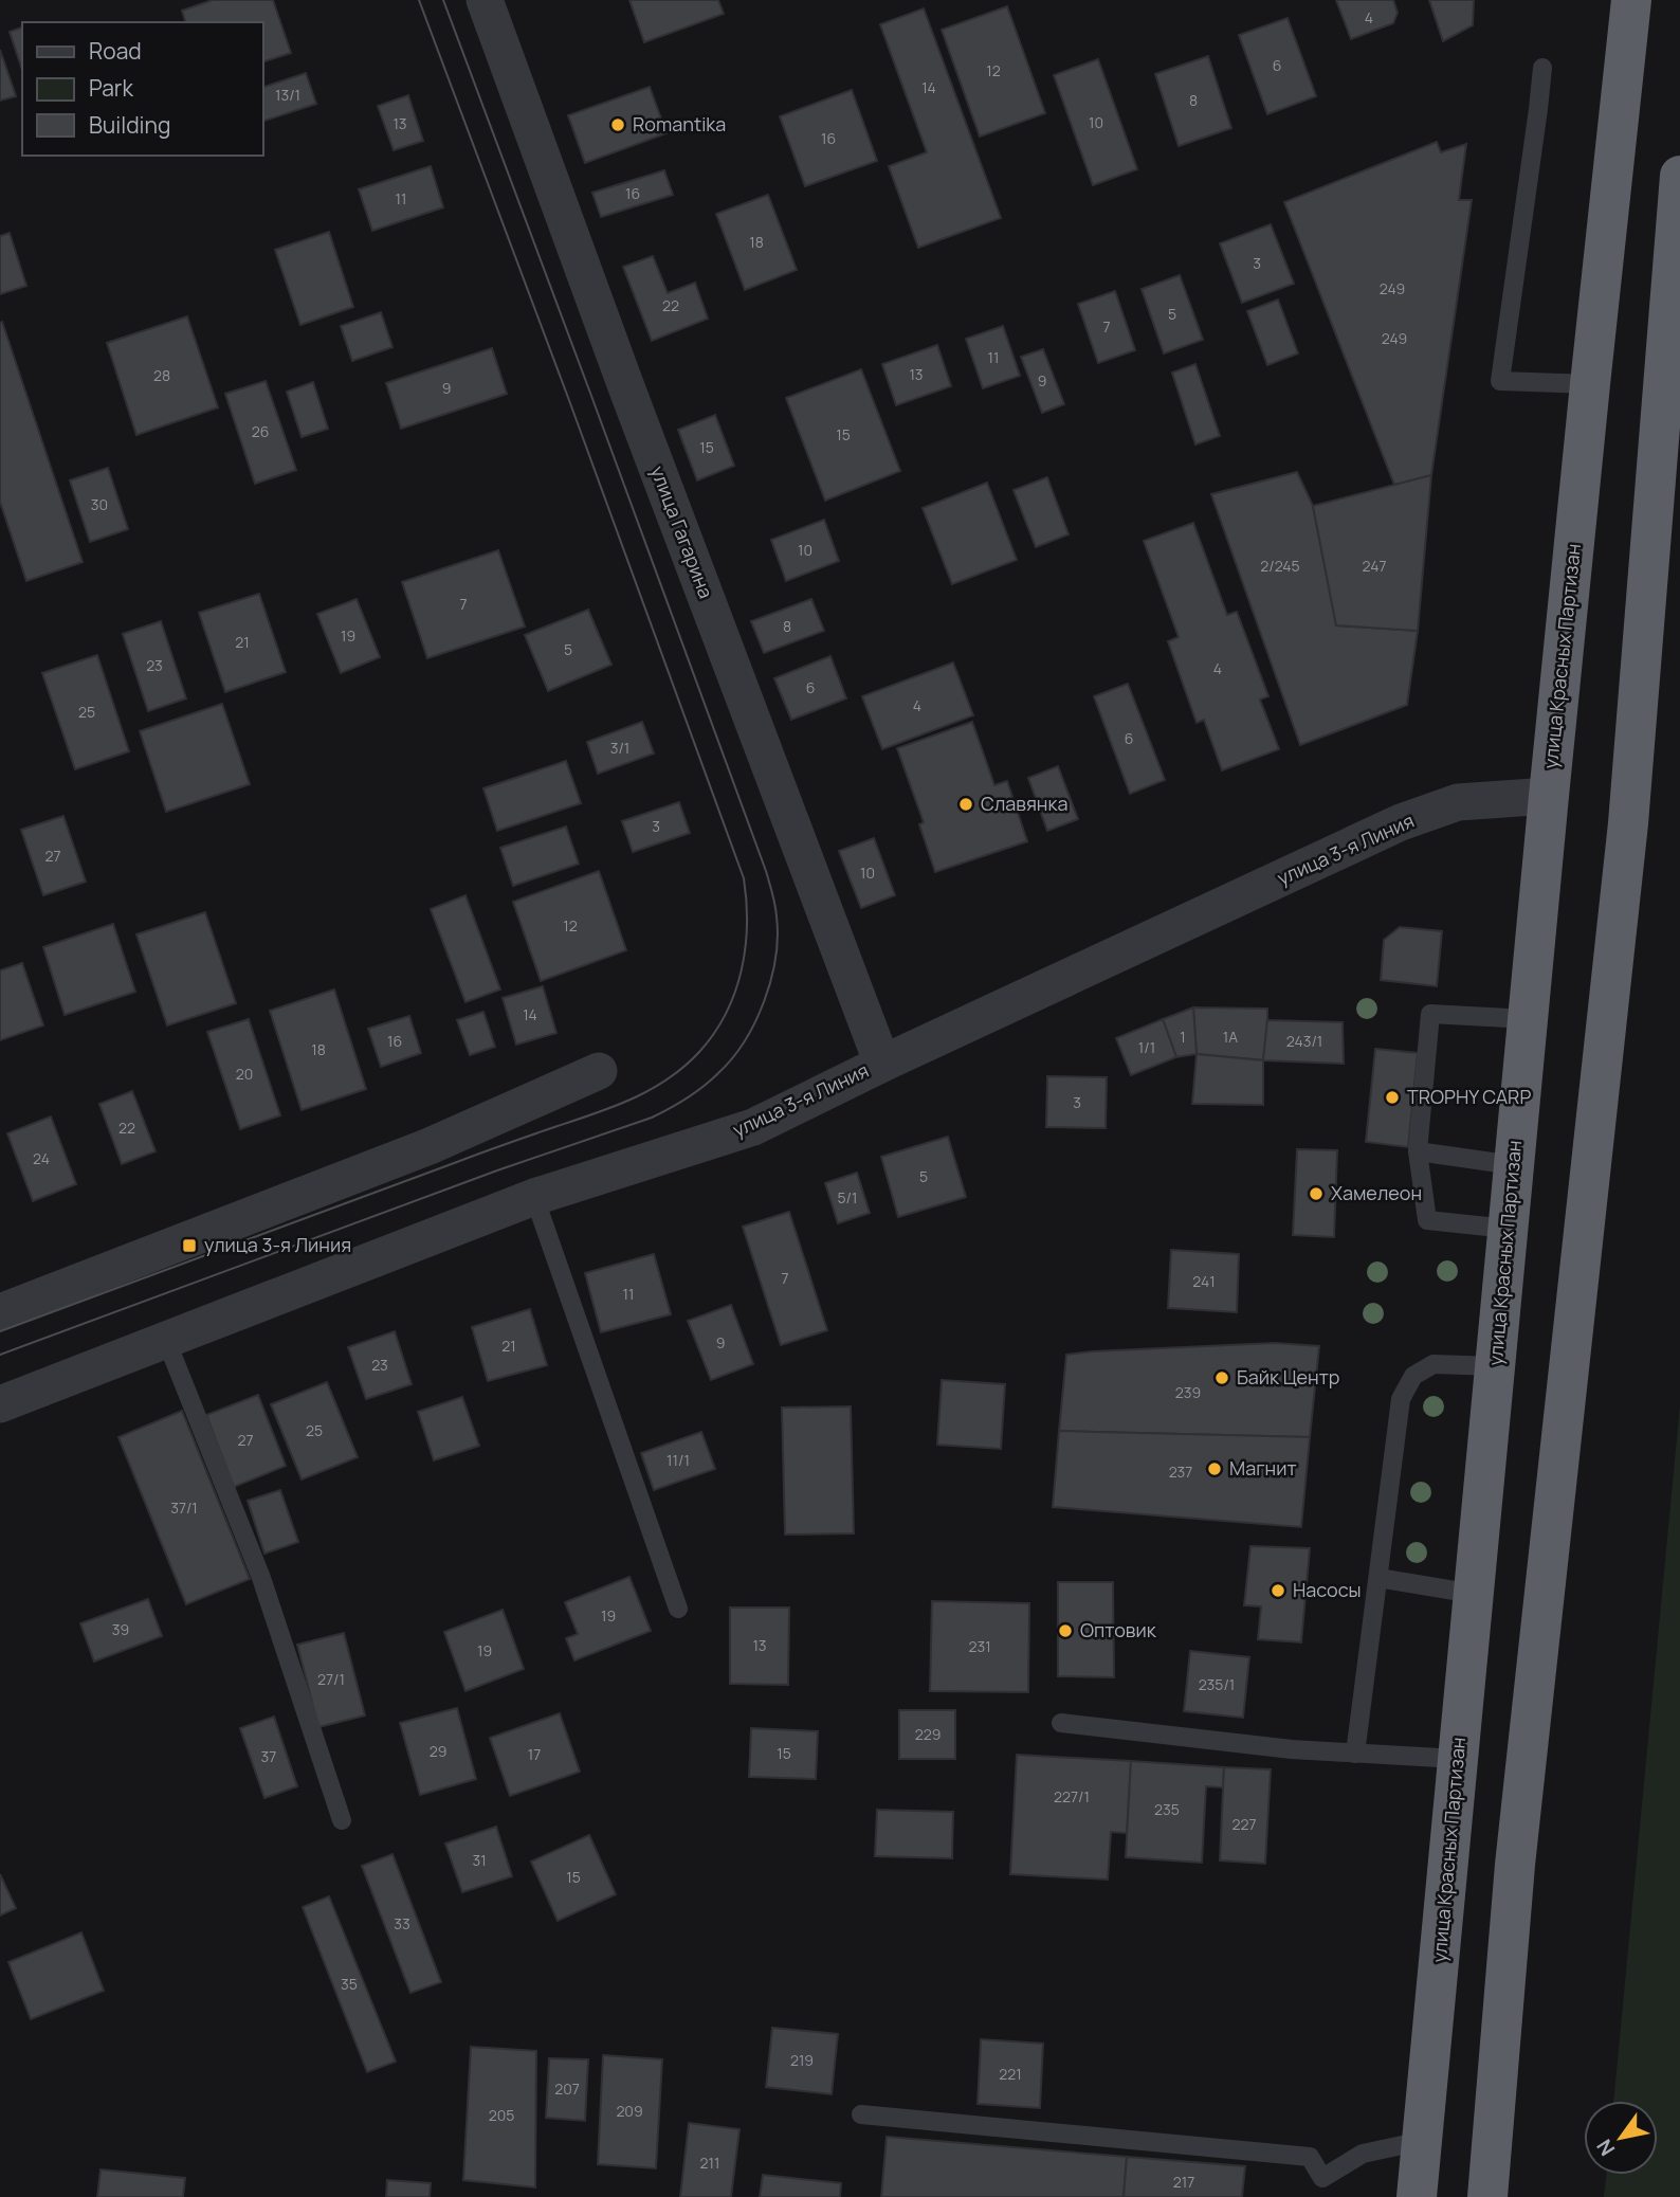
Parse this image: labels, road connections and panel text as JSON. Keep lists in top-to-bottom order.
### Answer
{
  "streets": {
    "highway": ["улица Красных Партизан"],
    "street": ["улица Гагарина", "улица 3-я Линия"]
  },
  "crossings": [
    ["улица Гагарина", "улица 3-я Линия"],
    ["улица Красных Партизан", "улица 3-я Линия"]
  ],
  "places": {
    "other": [
      "Romantika",
      "Славянка",
      "TROPHY CARP",
      "Хамелеон",
      "Байк Центр",
      "Магнит",
      "Насосы",
      "Оптовик"
    ],
    "transit": ["улица 3-я Линия"]
  },
  "house_numbers": [
    "4",
    "6",
    "12",
    "14",
    "13/1",
    "8",
    "10",
    "13",
    "16",
    "16",
    "11",
    "18",
    "3",
    "249",
    "22",
    "5",
    "7",
    "249",
    "11",
    "13",
    "28",
    "9",
    "9",
    "26",
    "15",
    "15",
    "30",
    "10",
    "2/245",
    "247",
    "7",
    "8",
    "19",
    "21",
    "5",
    "23",
    "4",
    "6",
    "4",
    "25",
    "6",
    "3/1",
    "3",
    "27",
    "10",
    "12",
    "14",
    "1",
    "1А",
    "16",
    "243/1",
    "1/1",
    "18",
    "20",
    "3",
    "22",
    "24",
    "5",
    "5/1",
    "7",
    "241",
    "11",
    "9",
    "21",
    "23",
    "239",
    "25",
    "27",
    "11/1",
    "237",
    "37/1",
    "19",
    "39",
    "13",
    "231",
    "19",
    "27/1",
    "235/1",
    "229",
    "29",
    "15",
    "17",
    "37",
    "227/1",
    "235",
    "227",
    "31",
    "15",
    "33",
    "35",
    "219",
    "221",
    "207",
    "209",
    "205",
    "211",
    "217"
  ],
  "legend": ["Road", "Park", "Building"],
  "north": "bottom left"
}
